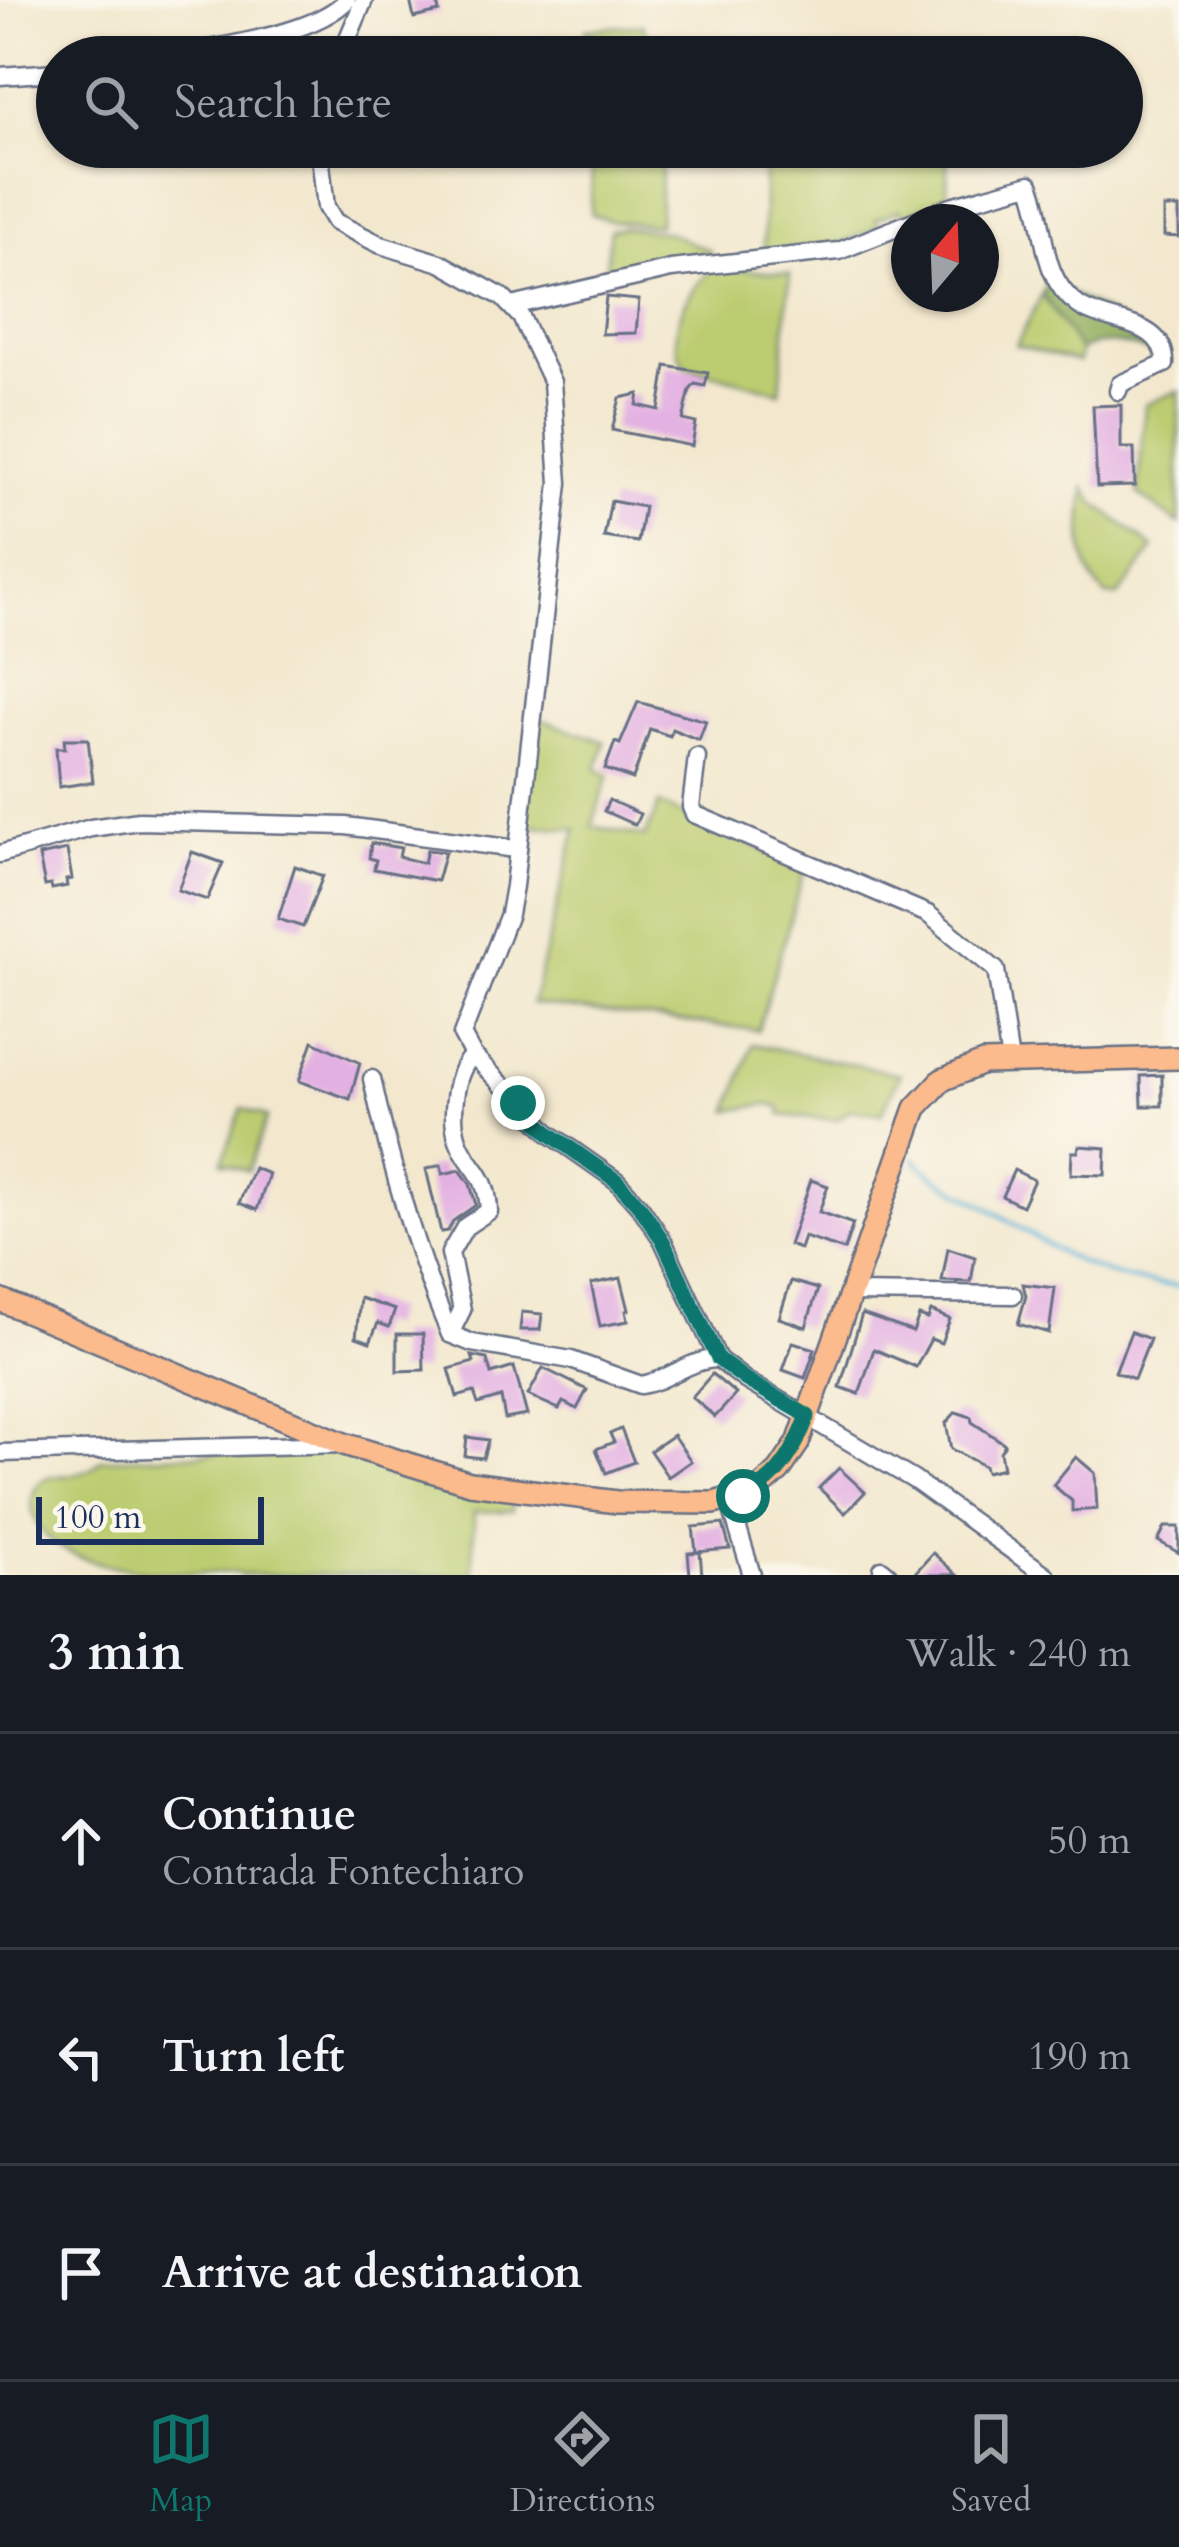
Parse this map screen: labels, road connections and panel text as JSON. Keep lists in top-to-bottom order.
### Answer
{
  "scale_bar": "100 m",
  "north": "top",
  "page": {
    "search": "Search here",
    "scale": "100 m",
    "heading": ["3 min", "Walk · 240 m"],
    "list": [
      ["Continue", "Contrada Fontechiaro", "50 m"],
      ["Turn left", "190 m"],
      "Arrive at destination"
    ],
    "nav": ["Map", "Directions", "Saved"]
  }
}
